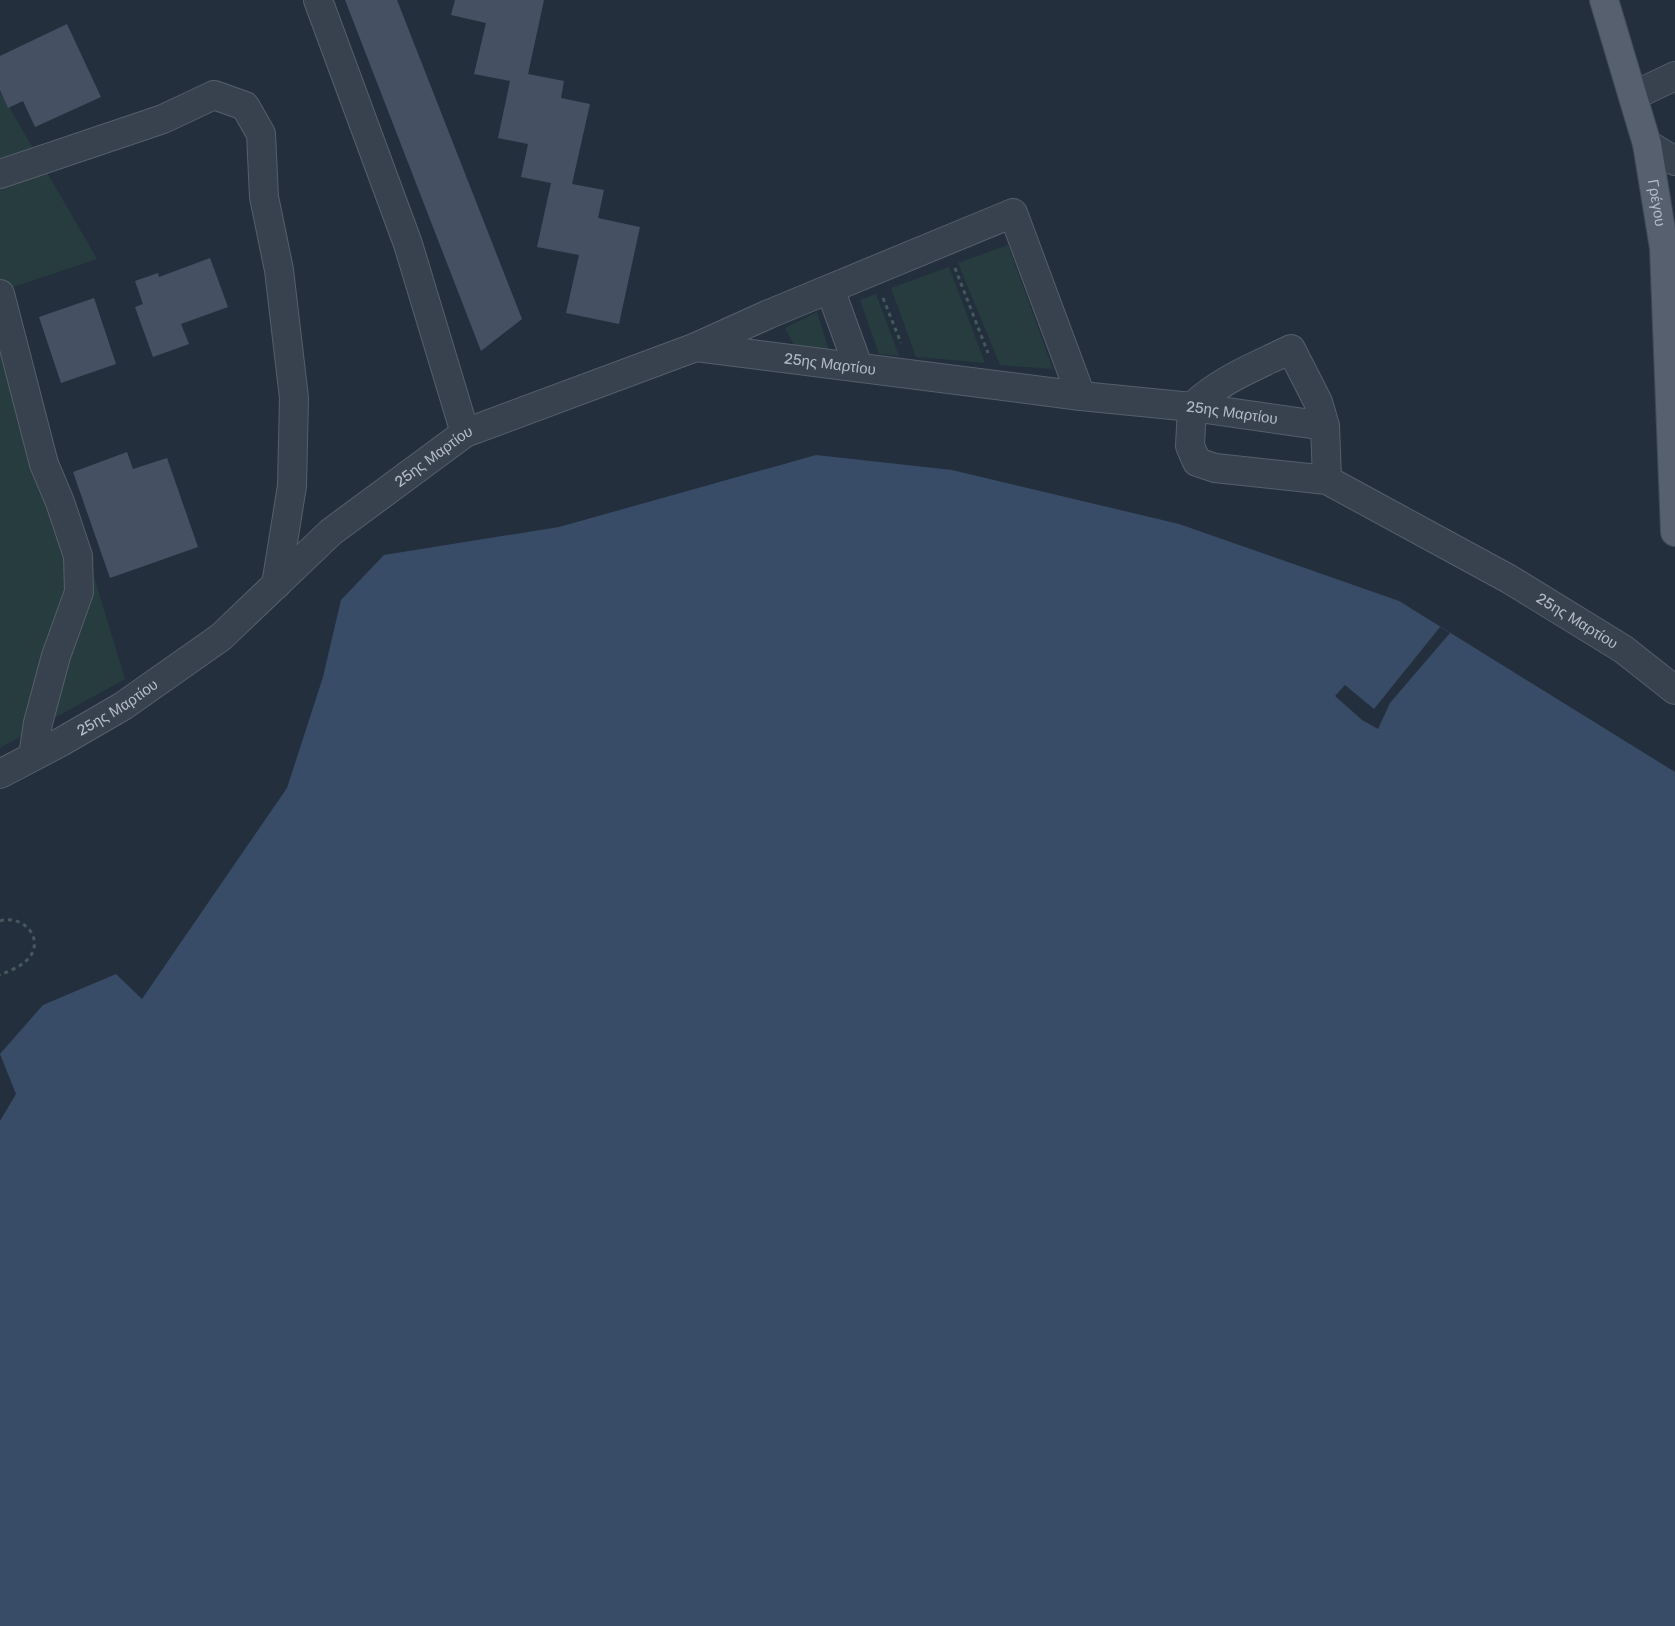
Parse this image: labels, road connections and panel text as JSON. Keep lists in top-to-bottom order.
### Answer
{
  "streets": {
    "main road": ["Γρέγου"],
    "street": ["25ης Μαρτίου"]
  }
}
